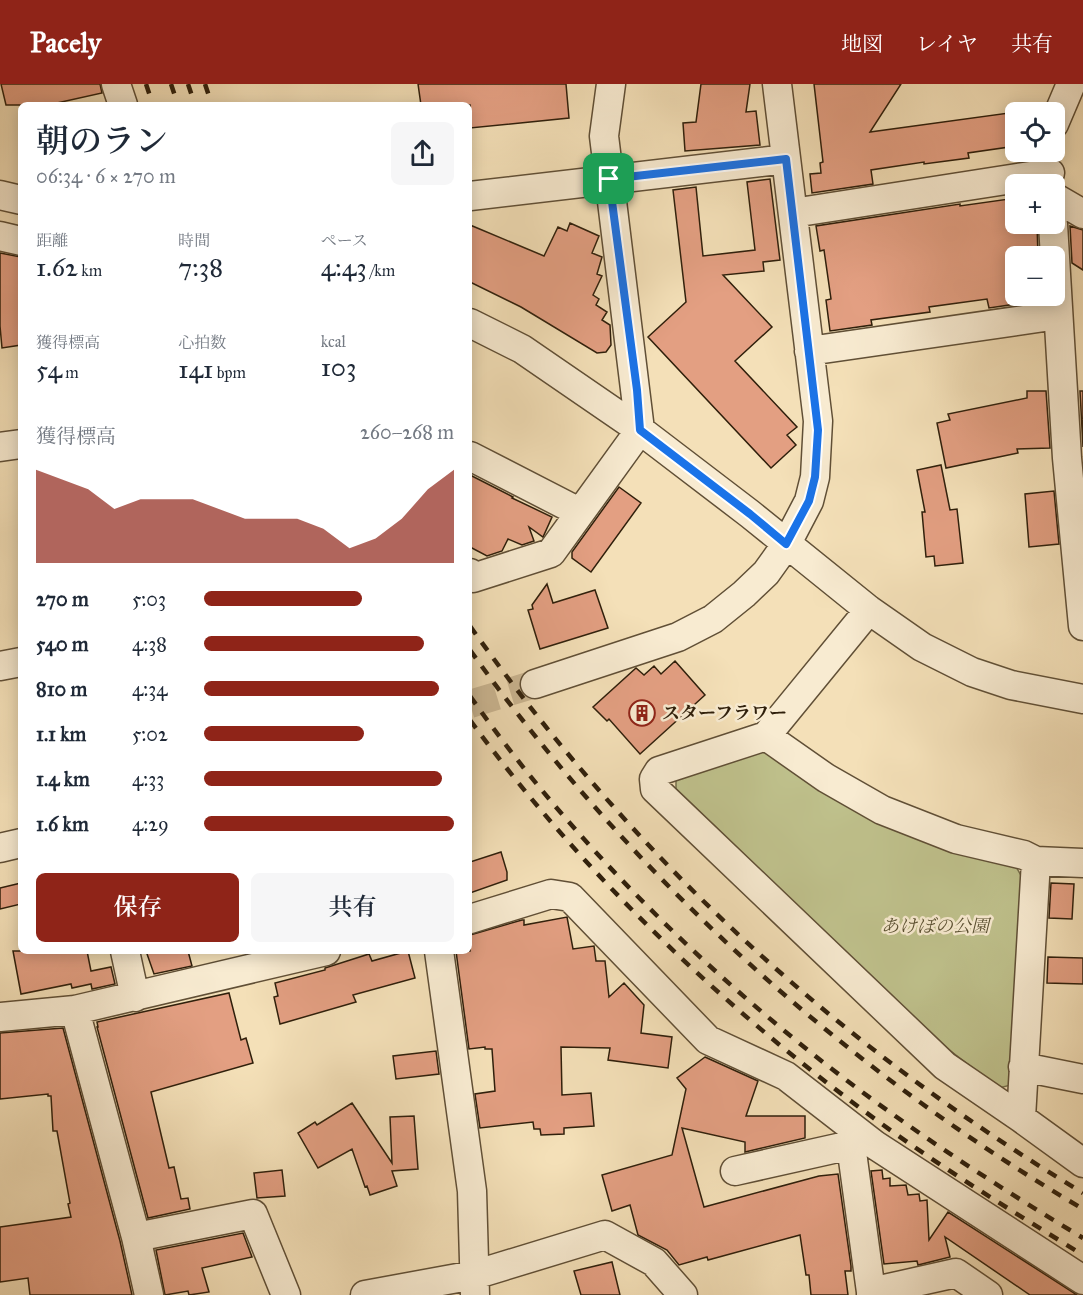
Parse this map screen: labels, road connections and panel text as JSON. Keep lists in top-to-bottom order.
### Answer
{
  "parks": ["あけぼの公園"],
  "places": {
    "building": ["スターフラワー"]
  },
  "page": {
    "header": "Pacely",
    "nav": ["地図", "レイヤ", "共有"],
    "map_buttons": ["+", "−"],
    "heading": ["朝のラン", "06:34 · 6 × 270 m"],
    "stats": [
      ["距離", "1.62 km"],
      ["時間", "7:38"],
      ["ペース", "4:43 /km"],
      ["獲得標高", "54 m"],
      ["心拍数", "141 bpm"],
      ["kcal", "103"]
    ],
    "chart": ["獲得標高", "260–268 m"],
    "list": [
      {
        "name": "270 m",
        "note": "5:03"
      },
      {
        "name": "540 m",
        "note": "4:38"
      },
      {
        "name": "810 m",
        "note": "4:34"
      },
      {
        "name": "1.1 km",
        "note": "5:02"
      },
      {
        "name": "1.4 km",
        "note": "4:33"
      },
      {
        "name": "1.6 km",
        "note": "4:29"
      }
    ],
    "buttons": ["保存", "共有"]
  }
}
